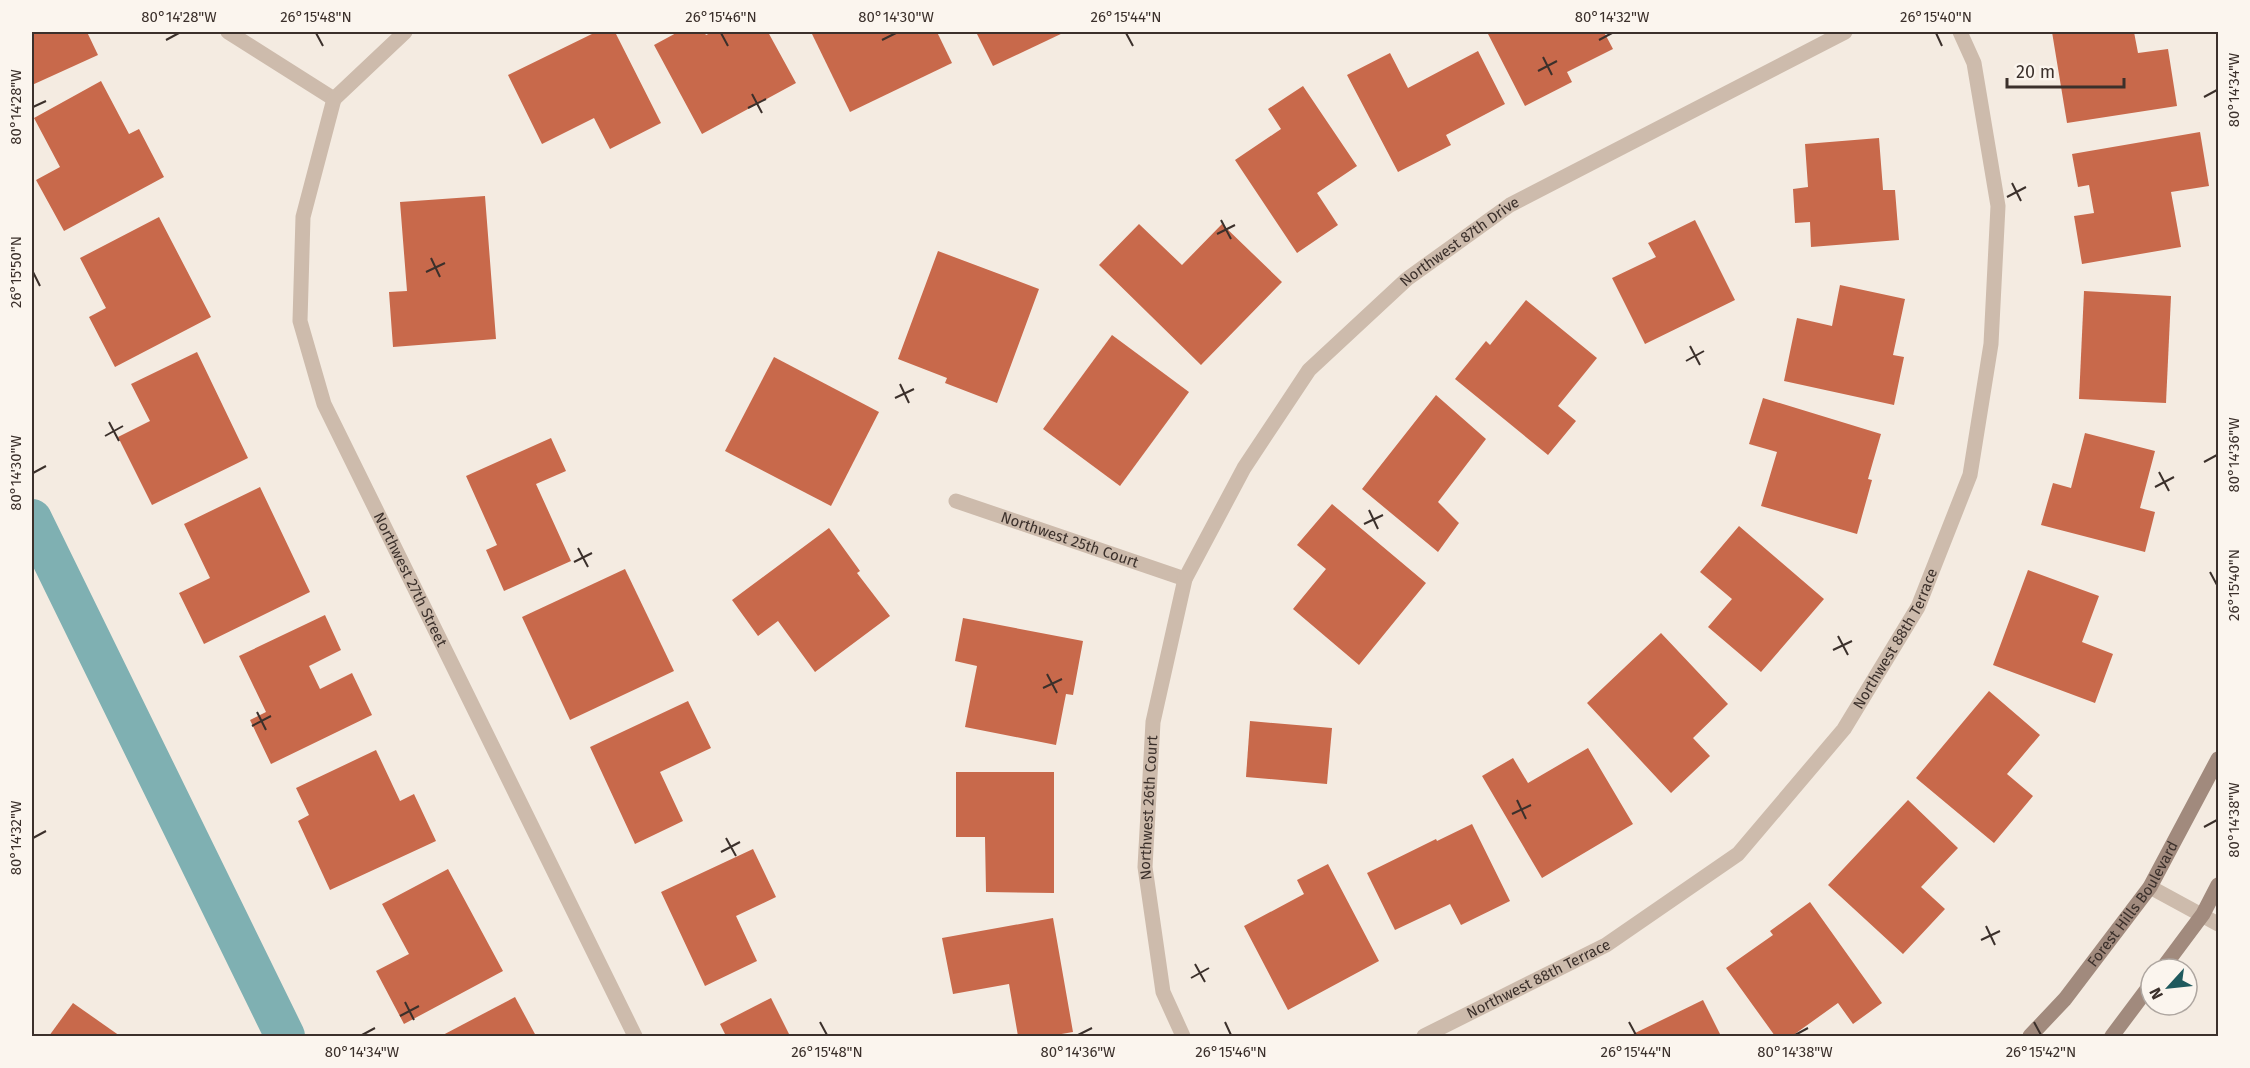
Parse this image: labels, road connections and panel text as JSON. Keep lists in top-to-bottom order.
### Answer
{
  "streets": {
    "street": [
      "Northwest 87th Drive",
      "Northwest 25th Court",
      "Northwest 27th Street",
      "Northwest 88th Terrace",
      "Northwest 26th Court",
      "Forest Hills Boulevard"
    ]
  },
  "crossings": [
    ["Northwest 87th Drive", "Northwest 25th Court"],
    ["Northwest 87th Drive", "Northwest 26th Court"],
    ["Northwest 25th Court", "Northwest 26th Court"]
  ],
  "scale_bar": "20 m",
  "north": "bottom left",
  "coordinates": [
    "80°14'28\"W",
    "26°15'48\"N",
    "26°15'46\"N",
    "80°14'30\"W",
    "26°15'44\"N",
    "80°14'32\"W",
    "26°15'40\"N",
    "80°14'34\"W",
    "26°15'50\"N",
    "80°14'36\"W",
    "80°14'38\"W",
    "26°15'42\"N"
  ]
}
